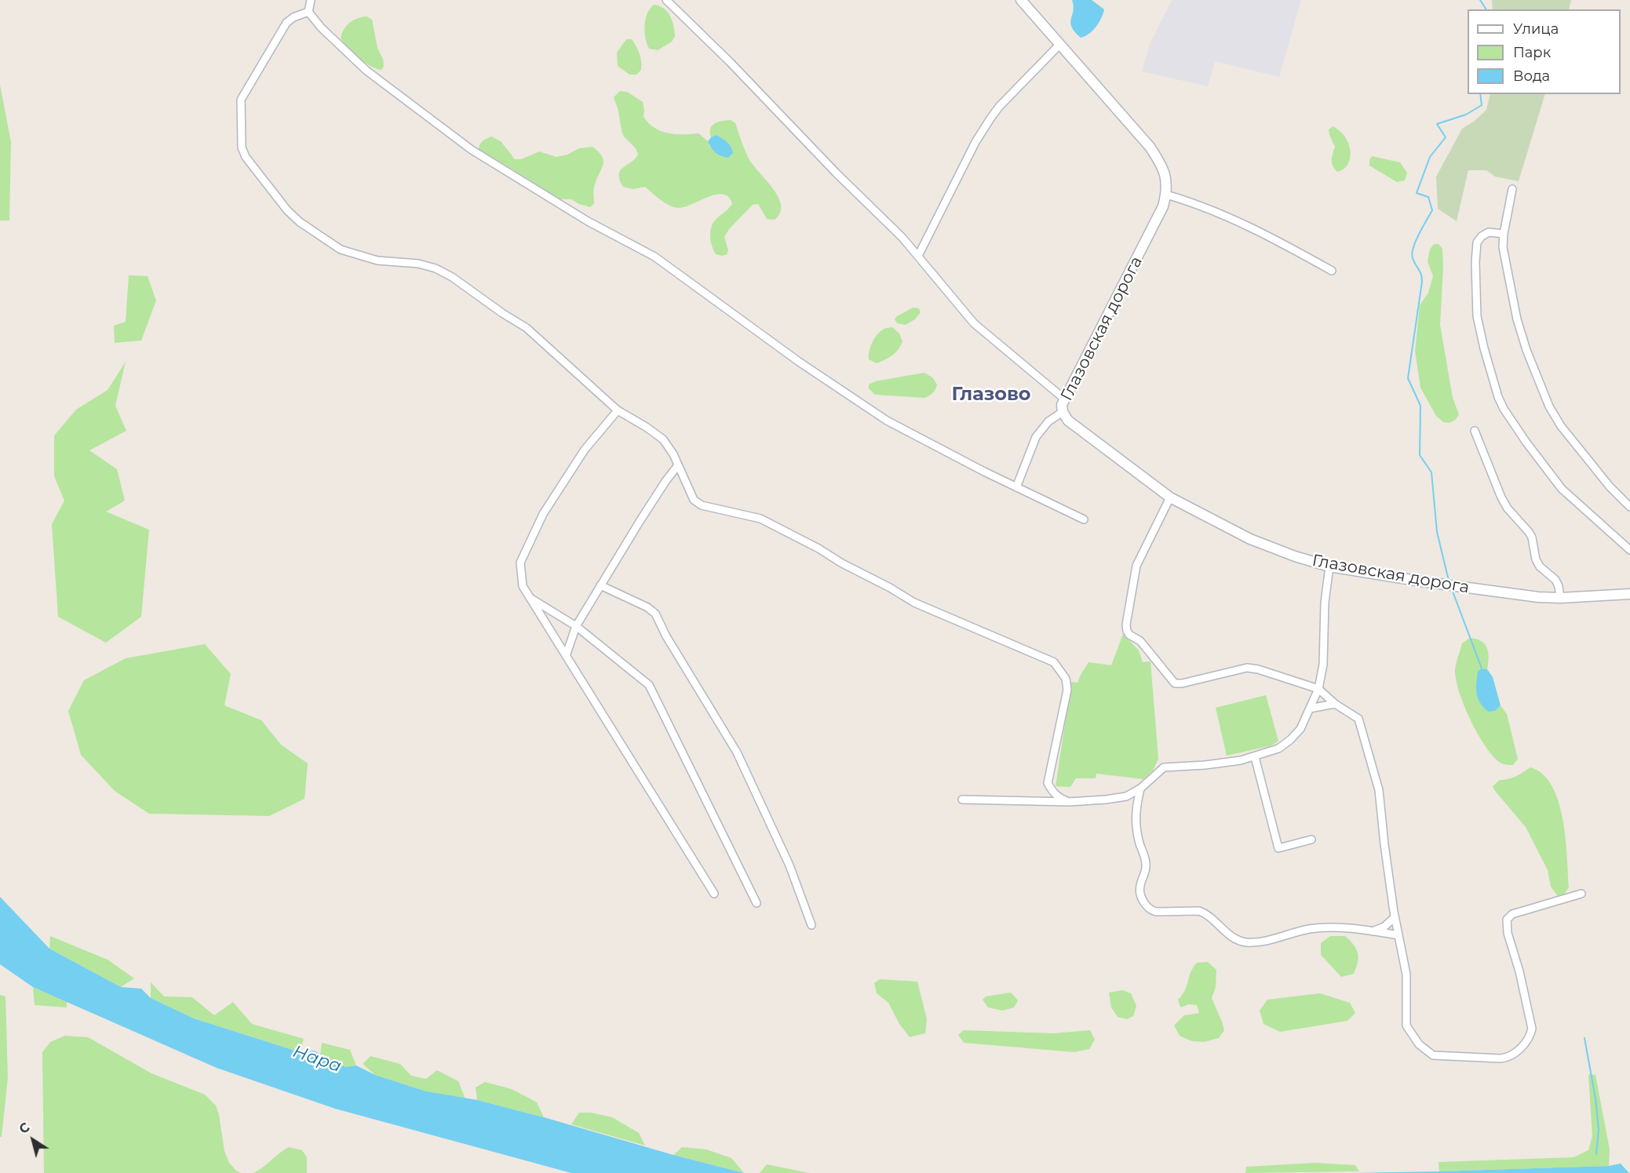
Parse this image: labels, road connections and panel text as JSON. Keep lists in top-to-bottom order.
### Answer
{
  "streets": {
    "street": ["Глазовская дорога"]
  },
  "districts": ["Глазово"],
  "water": ["Нара"],
  "legend": ["Улица", "Парк", "Вода"],
  "north": "top left"
}
